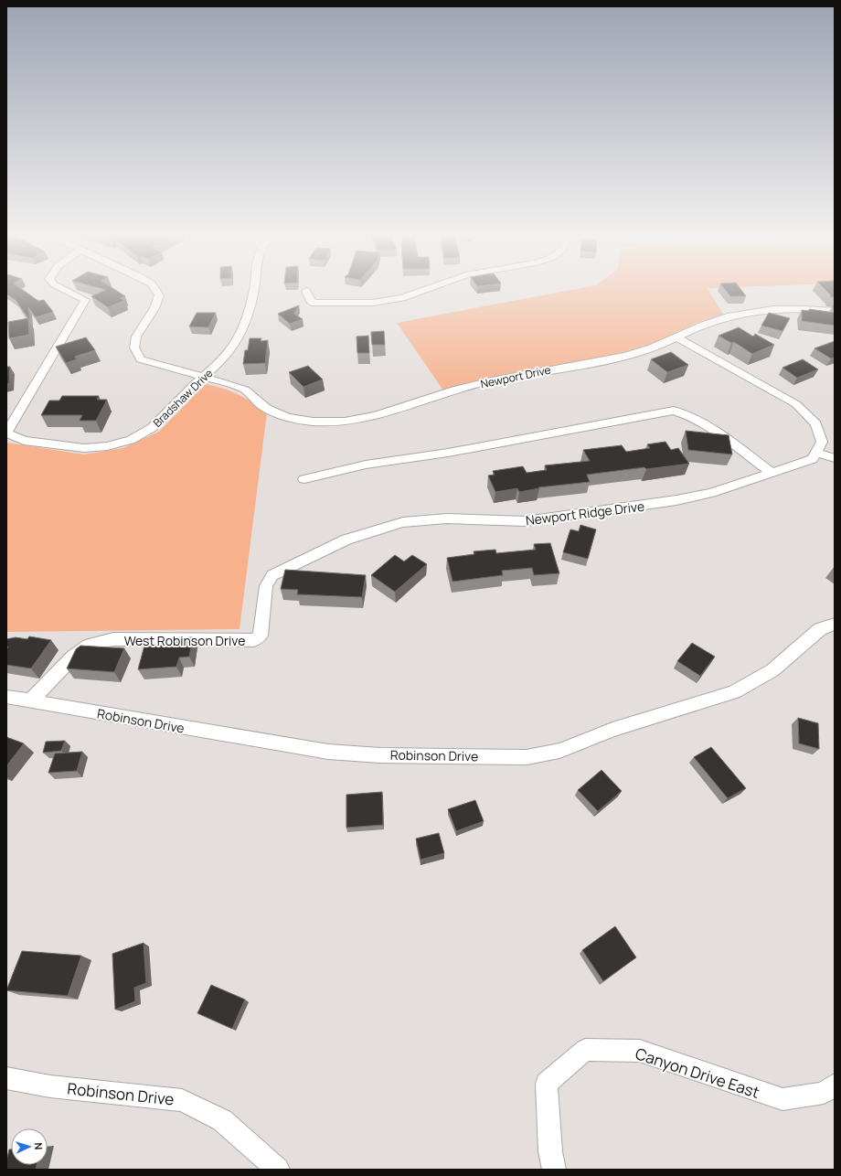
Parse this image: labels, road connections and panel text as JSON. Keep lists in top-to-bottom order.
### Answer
{
  "streets": {
    "street": [
      "Newport Drive",
      "Bradshaw Drive",
      "Newport Ridge Drive",
      "West Robinson Drive",
      "Robinson Drive",
      "Canyon Drive East"
    ]
  },
  "crossings": [
    ["Newport Drive", "Bradshaw Drive"],
    ["Newport Ridge Drive", "West Robinson Drive"],
    ["West Robinson Drive", "Robinson Drive"]
  ],
  "north": "right"
}
